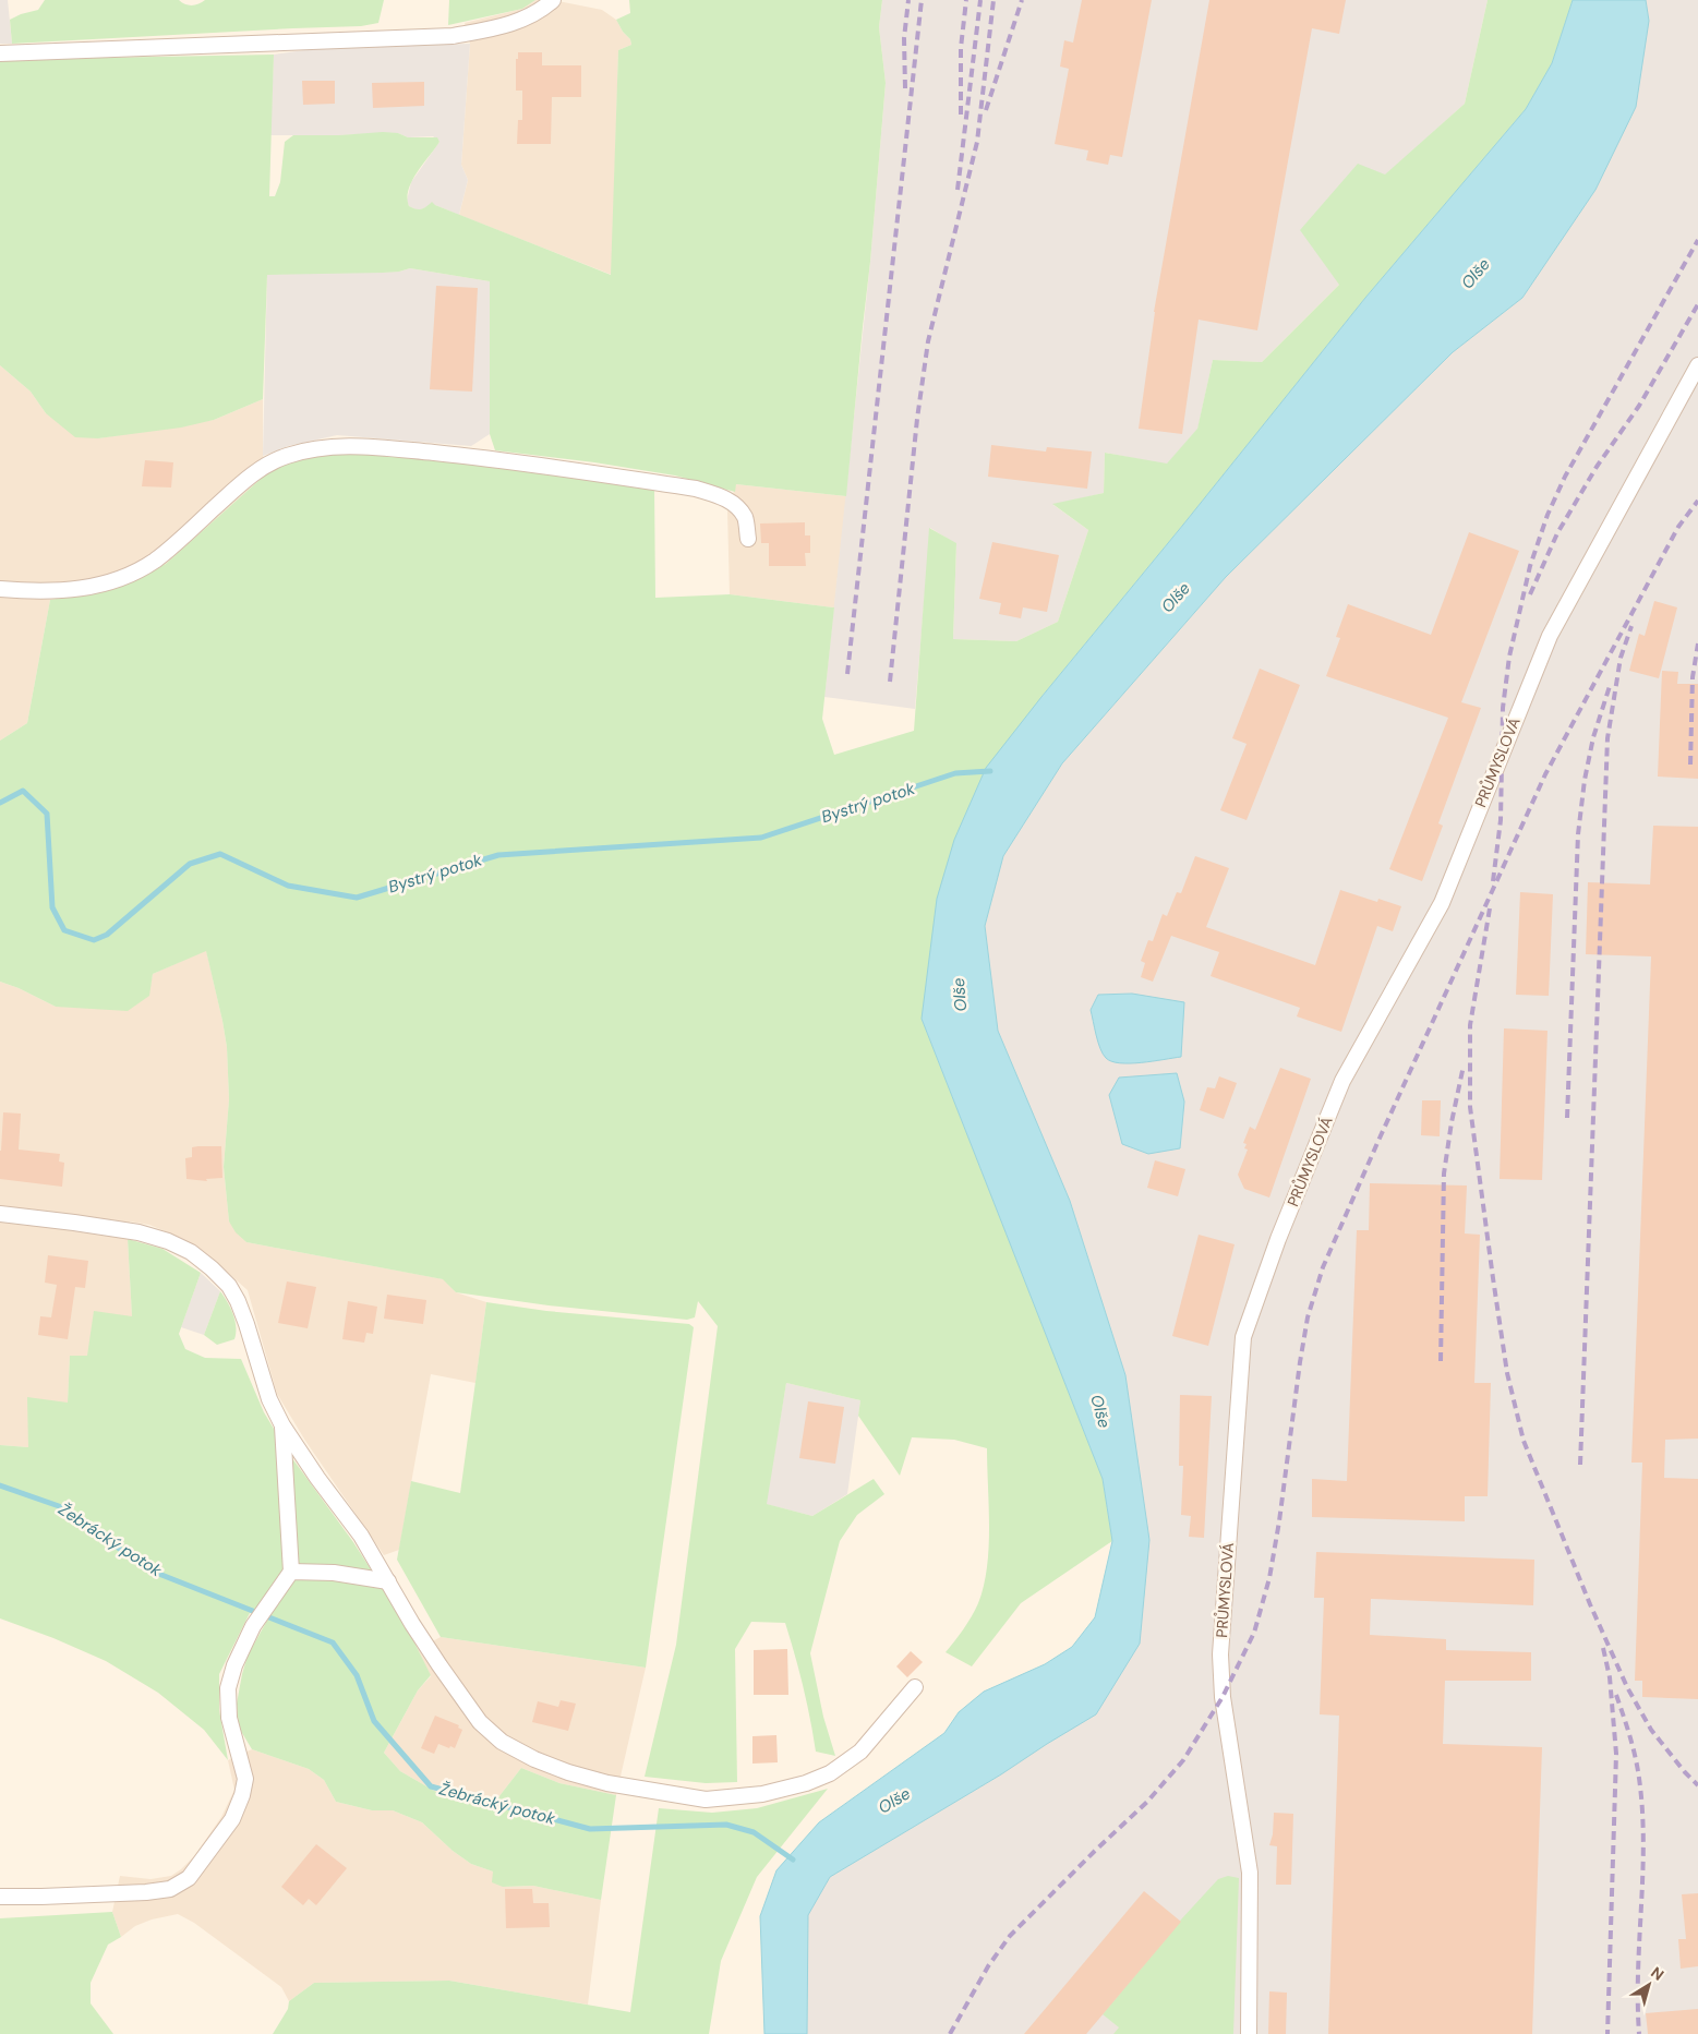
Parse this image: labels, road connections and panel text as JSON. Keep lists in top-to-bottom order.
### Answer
{
  "streets": {
    "street": ["PRŮMYSLOVÁ"]
  },
  "water": ["Olše", "Bystrý potok", "Žebrácký potok"],
  "north": "top right"
}
